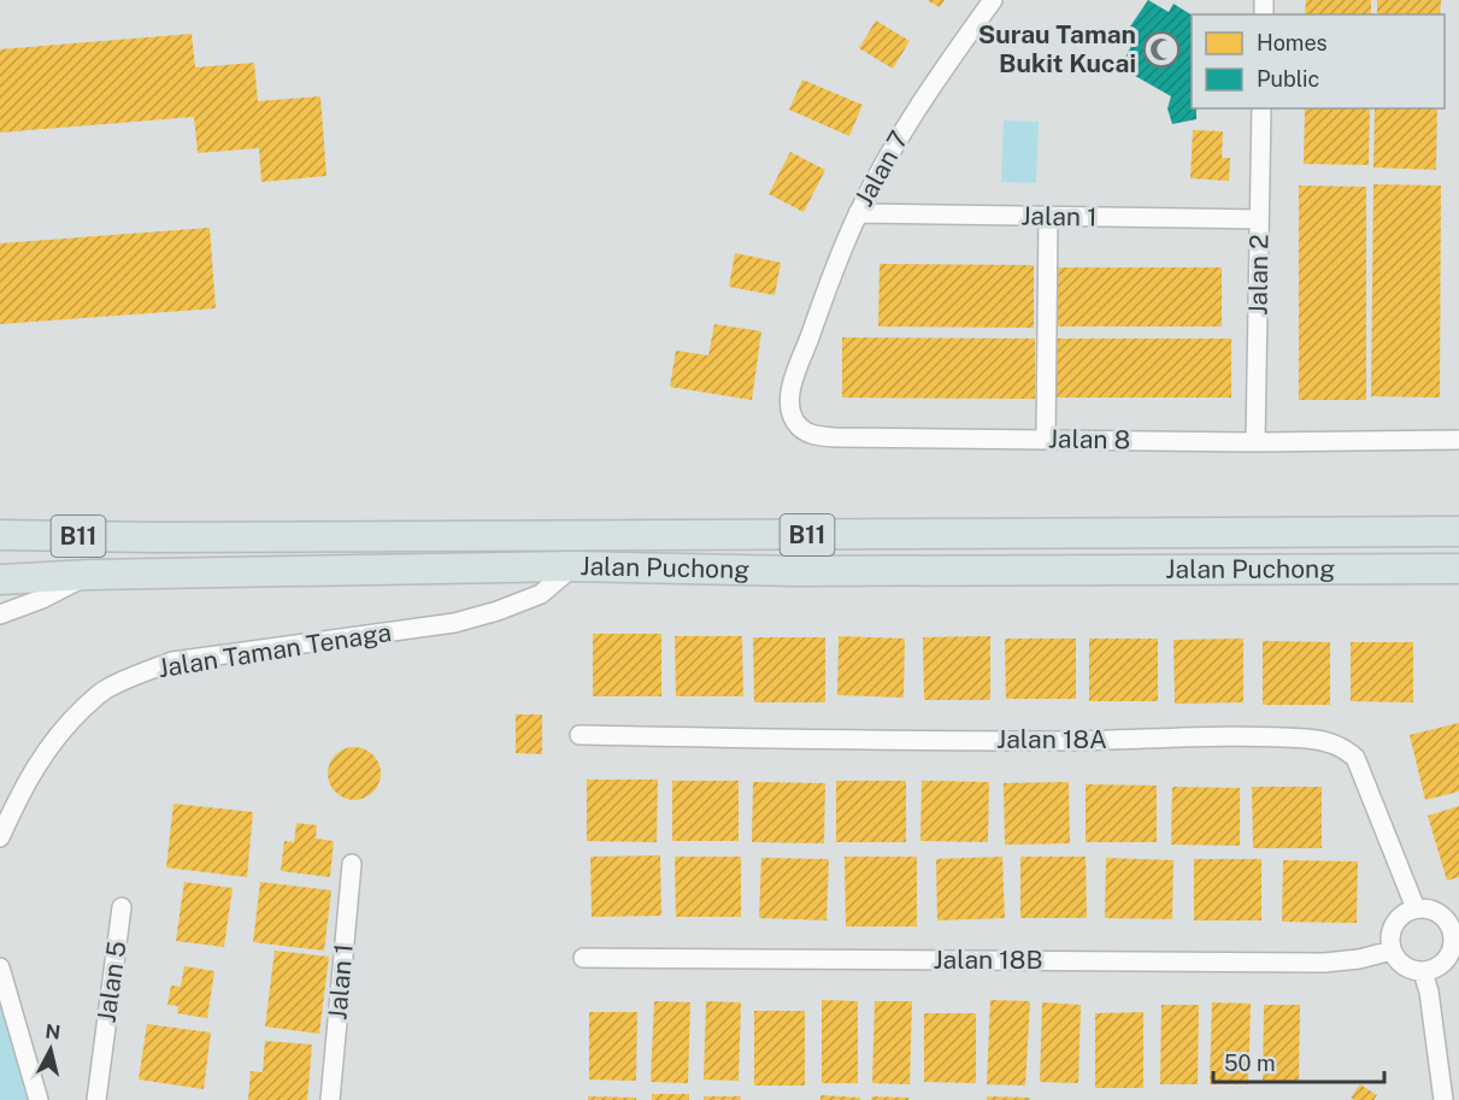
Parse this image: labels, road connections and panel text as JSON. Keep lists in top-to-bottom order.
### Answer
{
  "streets": {
    "main road": ["B11", "Jalan Puchong"],
    "street": [
      "Jalan 7",
      "Jalan 1",
      "Jalan 2",
      "Jalan 8",
      "Jalan Taman Tenaga",
      "Jalan 18A",
      "Jalan 18B",
      "Jalan 5"
    ]
  },
  "crossings": [
    ["Jalan 7", "Jalan 1"],
    ["Jalan 7", "Jalan 8"],
    ["Jalan 1", "Jalan 2"],
    ["Jalan 2", "Jalan 8"],
    ["Jalan Puchong", "Jalan Taman Tenaga"],
    ["Jalan 18A", "Jalan 18B"]
  ],
  "places": {
    "mosque": ["Surau Taman Bukit Kucai"]
  },
  "legend": ["Homes", "Public"],
  "scale_bar": "50 m",
  "north": "top"
}
